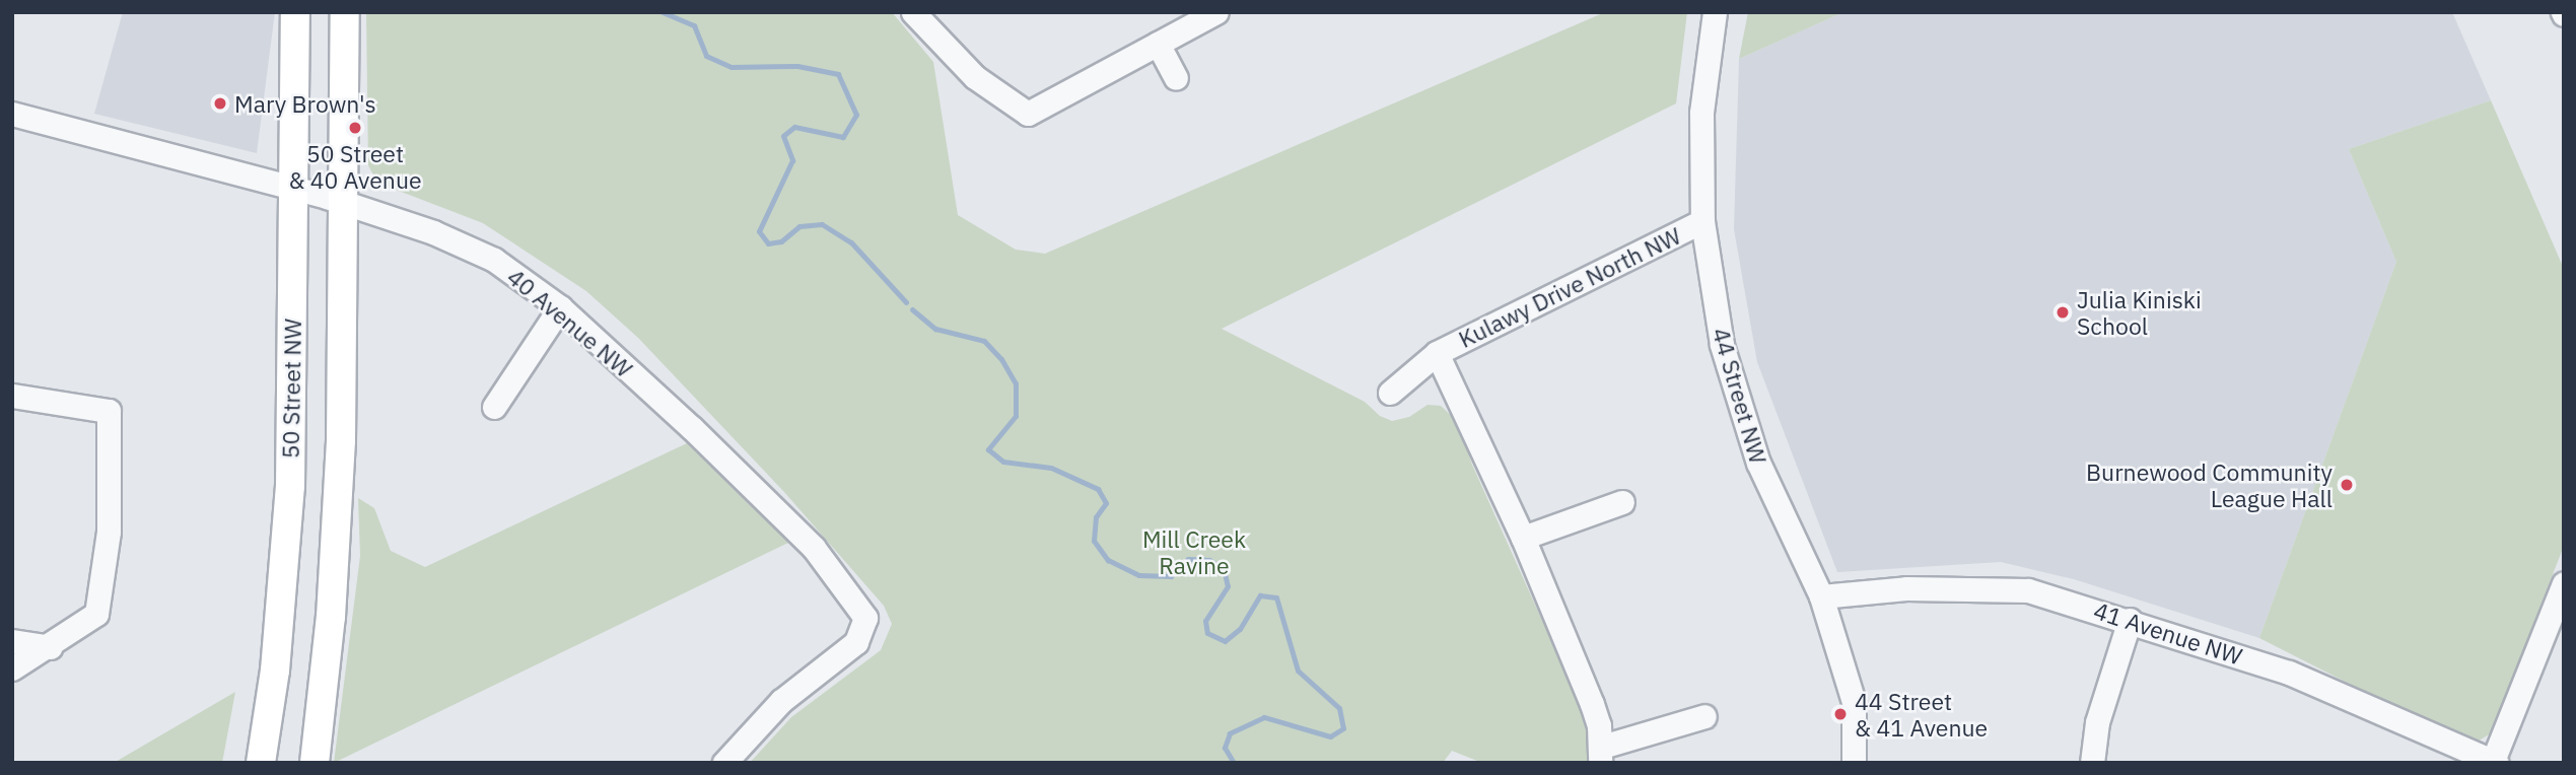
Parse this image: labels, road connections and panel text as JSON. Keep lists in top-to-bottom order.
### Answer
{
  "streets": {
    "main road": ["50 Street NW"],
    "street": [
      "Kulawy Drive North NW",
      "40 Avenue NW",
      "44 Street NW",
      "41 Avenue NW"
    ]
  },
  "crossings": [
    ["Kulawy Drive North NW", "44 Street NW"],
    ["40 Avenue NW", "50 Street NW"],
    ["44 Street NW", "41 Avenue NW"]
  ],
  "parks": ["Mill Creek Ravine"],
  "places": [
    "Mary Brown's",
    "50 Street & 40 Avenue",
    "Julia Kiniski School",
    "Burnewood Community League Hall",
    "44 Street & 41 Avenue"
  ]
}
